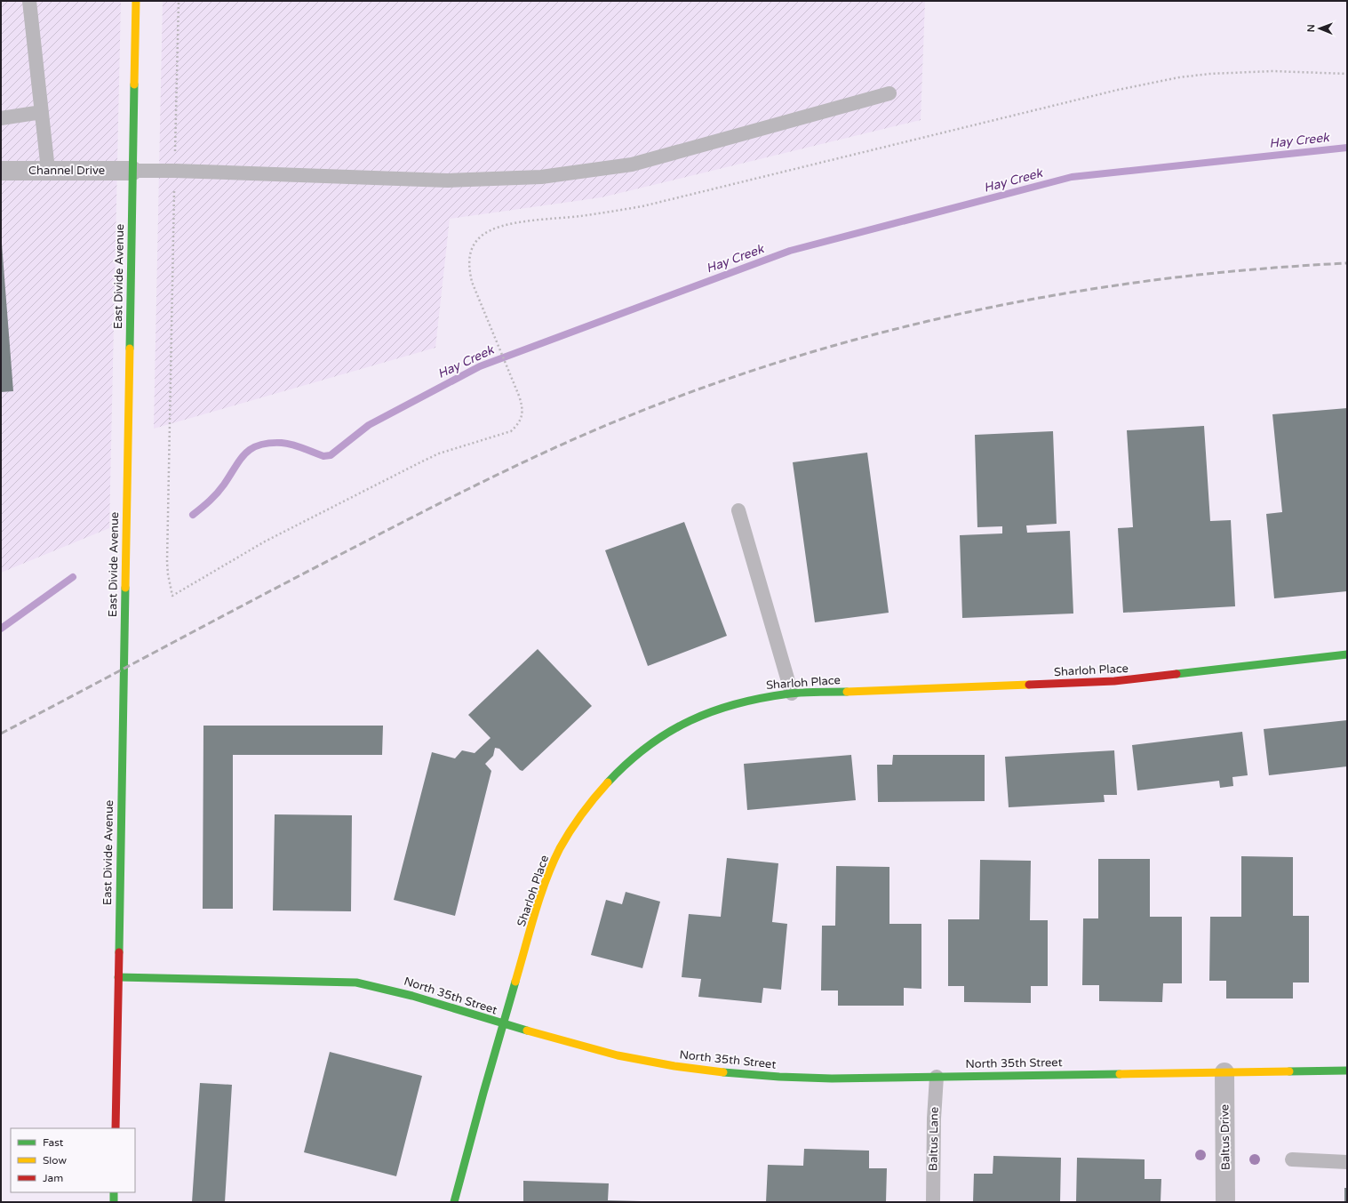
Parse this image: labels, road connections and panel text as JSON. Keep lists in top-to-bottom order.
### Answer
{
  "streets": {
    "street": [
      "Channel Drive",
      "East Divide Avenue",
      "Sharloh Place",
      "North 35th Street",
      "Baltus Drive"
    ],
    "lane": ["Baltus Lane"]
  },
  "crossings": [
    ["Channel Drive", "East Divide Avenue"],
    ["East Divide Avenue", "North 35th Street"],
    ["Sharloh Place", "North 35th Street"],
    ["North 35th Street", "Baltus Drive"],
    ["North 35th Street", "Baltus Lane"]
  ],
  "water": ["Hay Creek"],
  "legend": ["Fast", "Slow", "Jam"],
  "north": "left"
}
